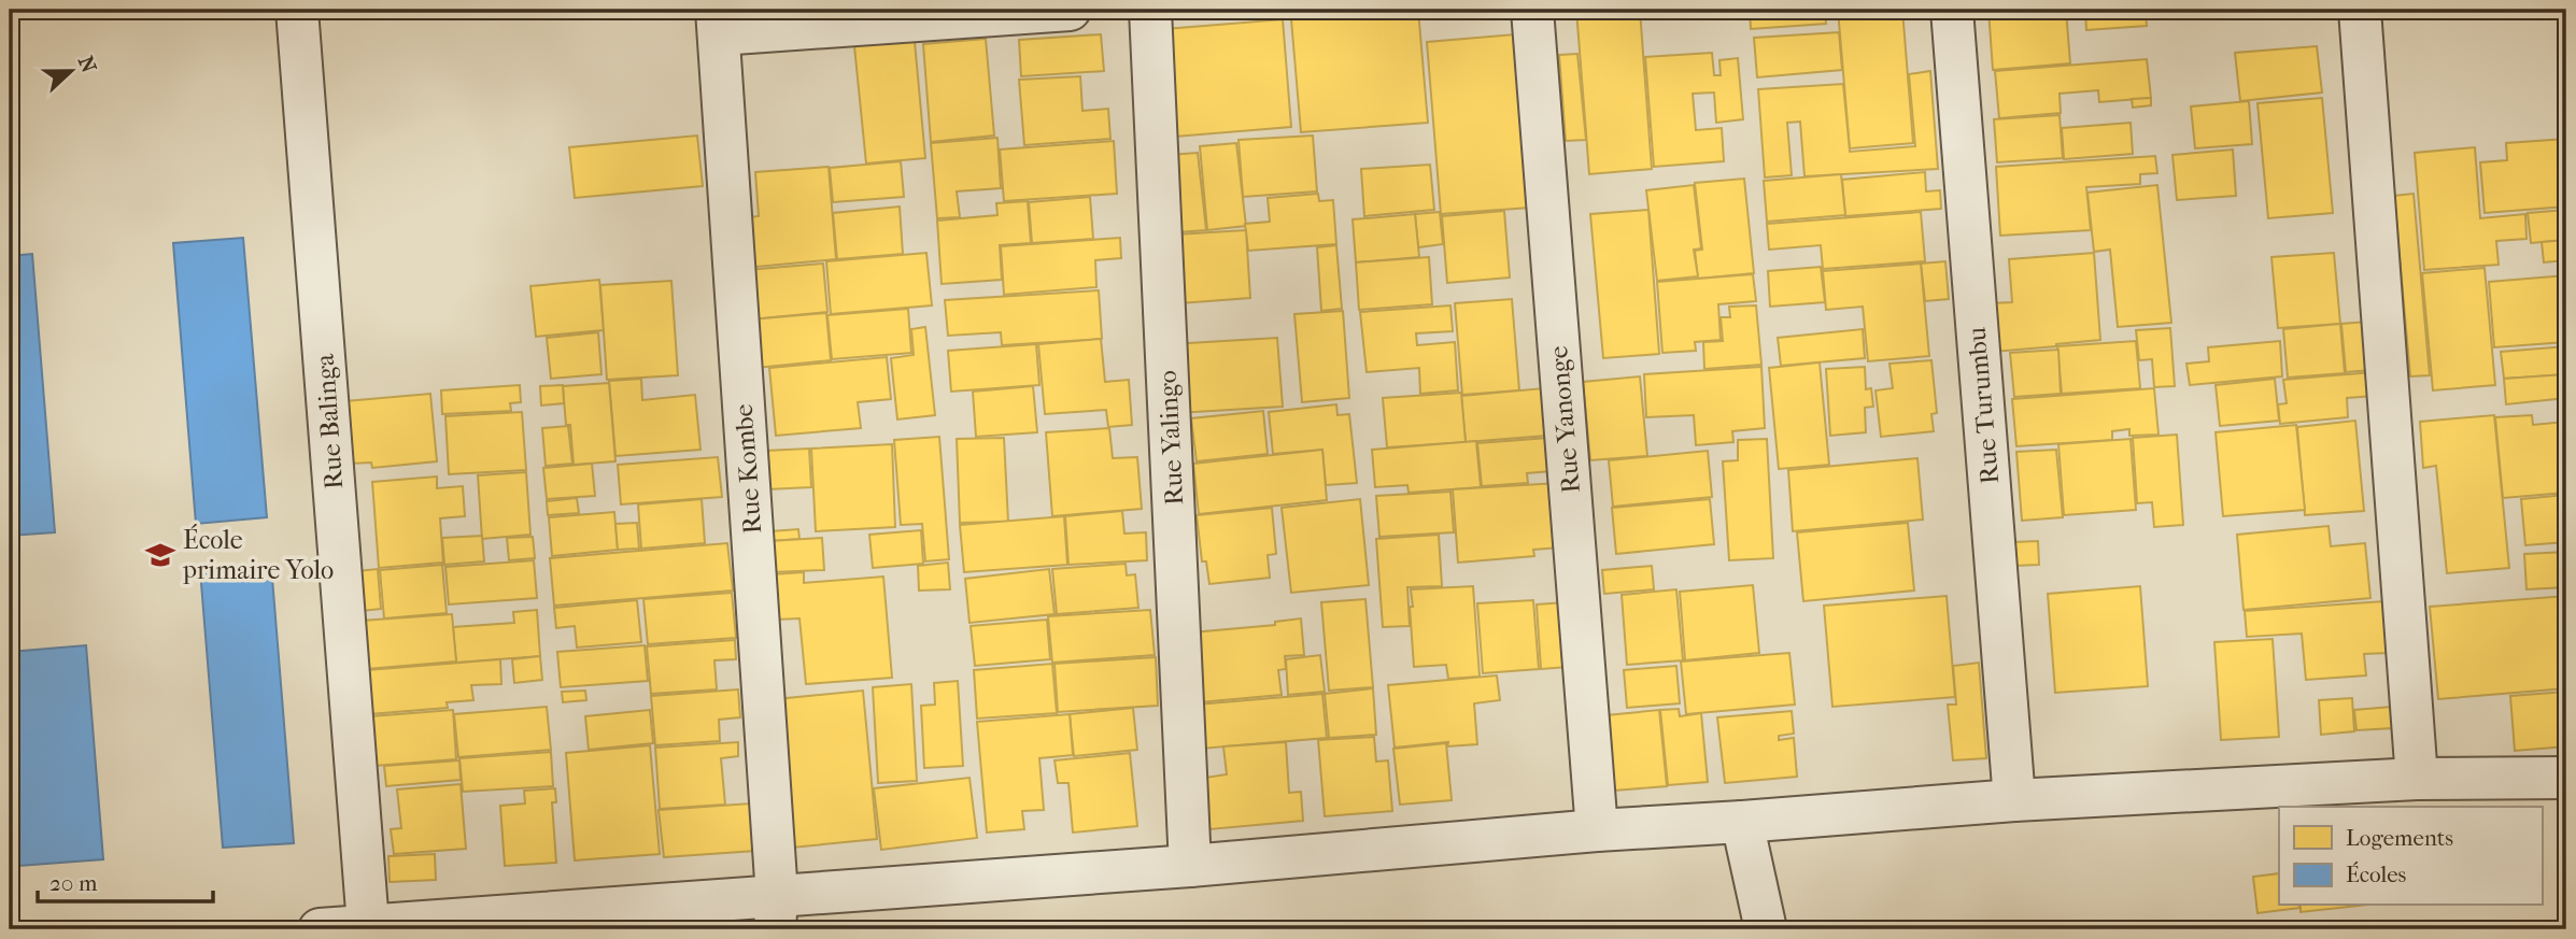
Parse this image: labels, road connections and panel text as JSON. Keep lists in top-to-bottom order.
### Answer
{
  "streets": {
    "street": [
      "Rue Turumbu",
      "Rue Yanonge",
      "Rue Balinga",
      "Rue Yalingo",
      "Rue Kombe"
    ]
  },
  "places": {
    "school or university": ["École primaire Yolo"]
  },
  "legend": ["Logements", "Écoles"],
  "scale_bar": "20 m",
  "north": "right"
}
